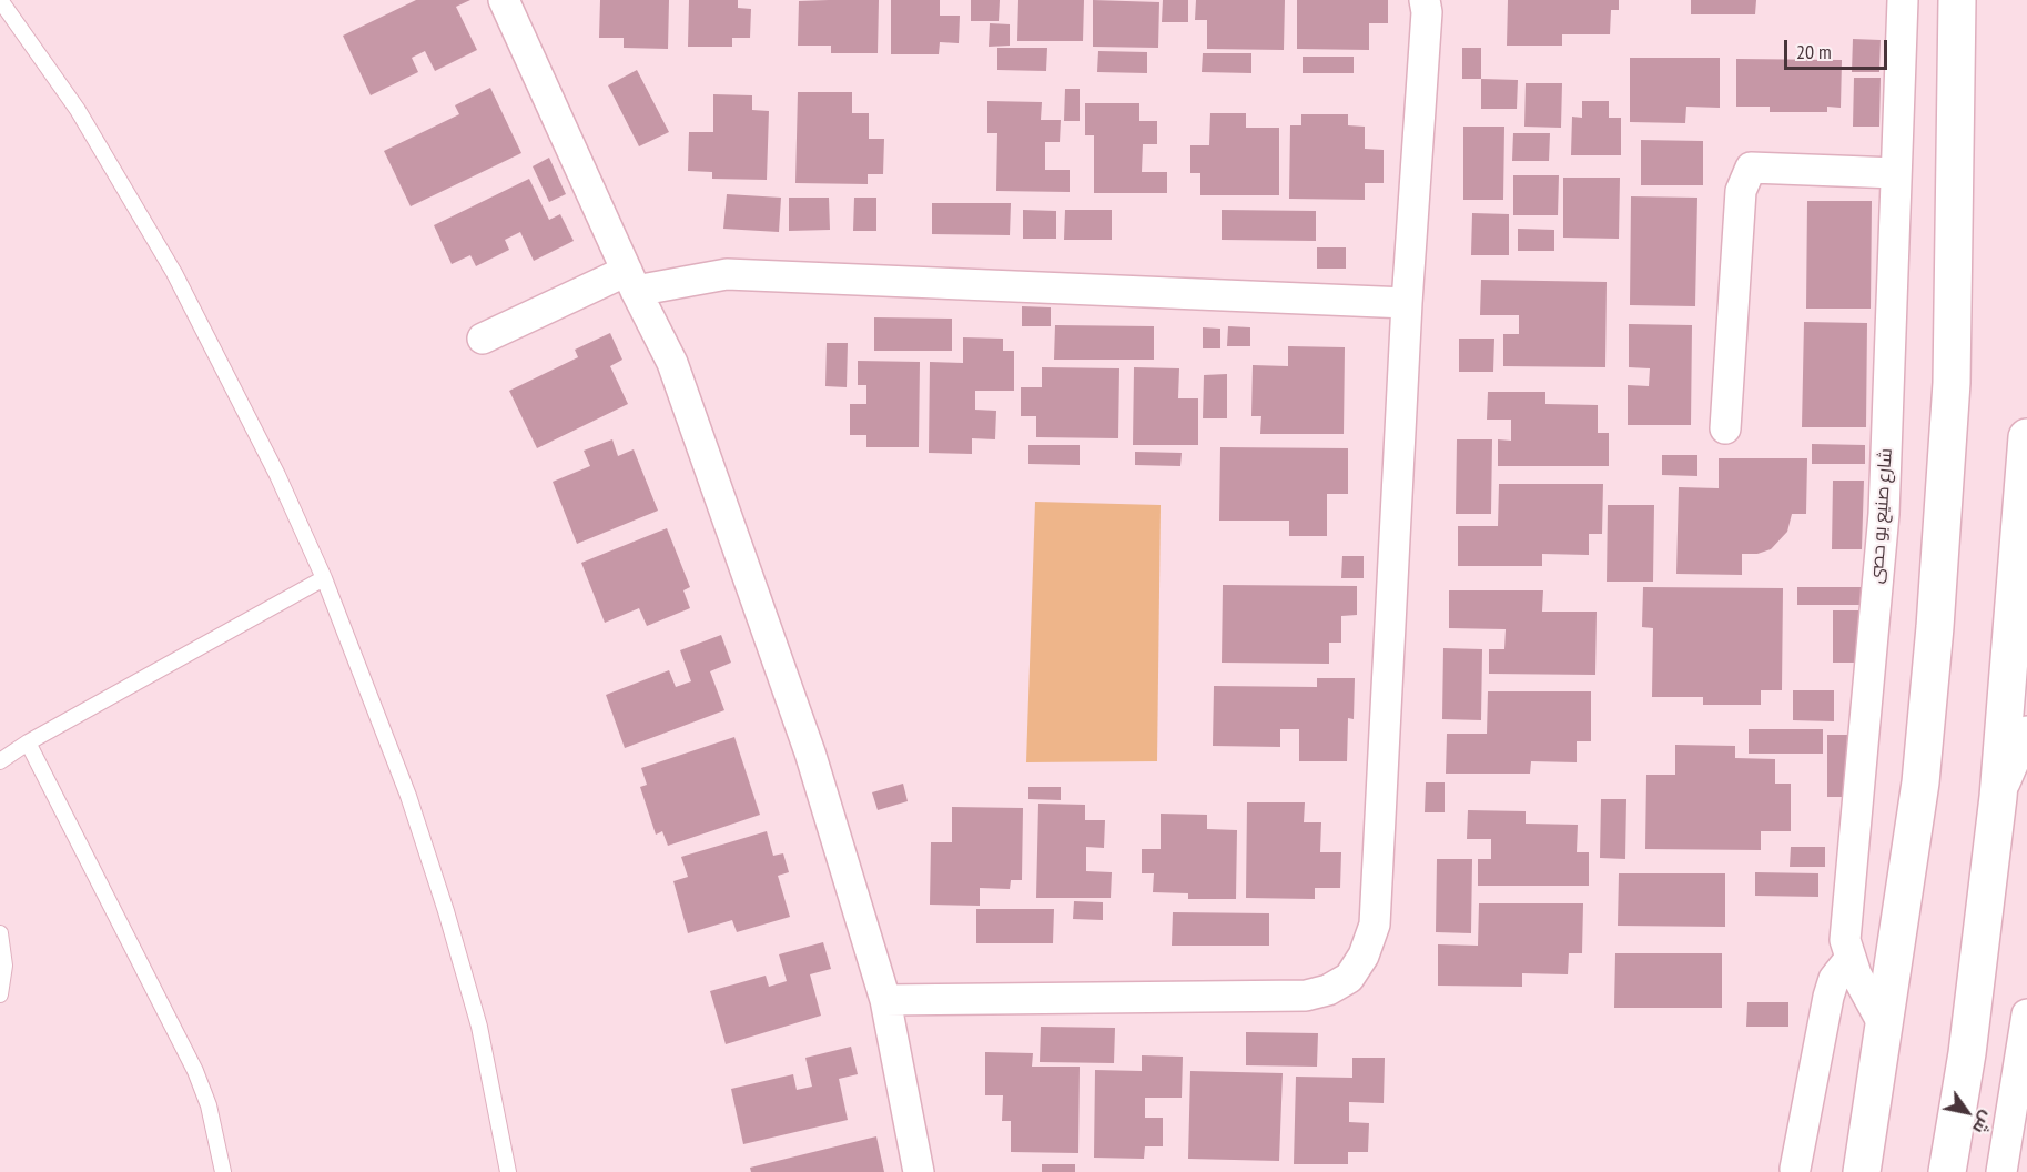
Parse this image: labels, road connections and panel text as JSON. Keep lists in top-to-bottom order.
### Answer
{
  "streets": {
    "street": ["شارع صنيع بو حصى"]
  },
  "scale_bar": "20 m",
  "north": "bottom right"
}
